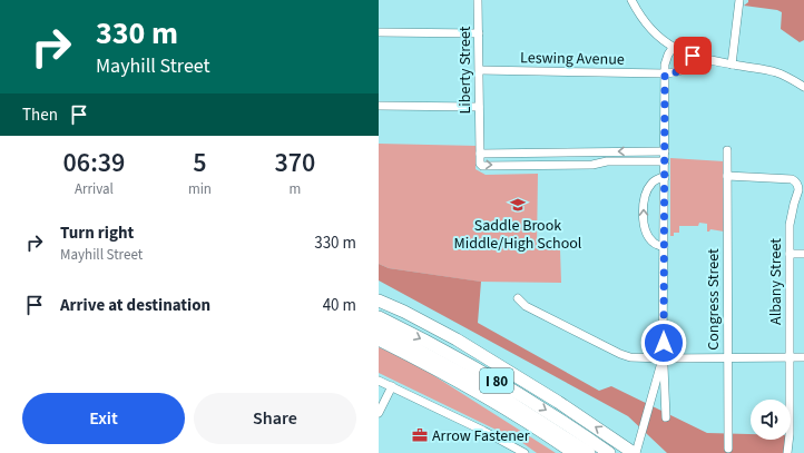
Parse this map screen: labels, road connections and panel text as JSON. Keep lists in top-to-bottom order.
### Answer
{
  "streets": {
    "highway": ["I 80"],
    "street": [
      "Leswing Avenue",
      "Liberty Street",
      "Albany Street",
      "Congress Street"
    ]
  },
  "crossings": [
    ["Leswing Avenue", "Liberty Street"],
    ["Albany Street", "Congress Street"]
  ],
  "places": {
    "school or university": ["Saddle Brook Middle/High School"],
    "office": ["Arrow Fastener"]
  },
  "page": {
    "turn": ["330 m", "Mayhill Street"],
    "then": "Then",
    "eta": [
      "06:39",
      "Arrival",
      "5",
      "min",
      "370",
      "m"
    ],
    "list": [
      {
        "name": "Turn right",
        "note": "Mayhill Street",
        "value": "330 m"
      },
      {
        "name": "Arrive at destination",
        "value": "40 m"
      }
    ],
    "buttons": ["Exit", "Share"]
  }
}
